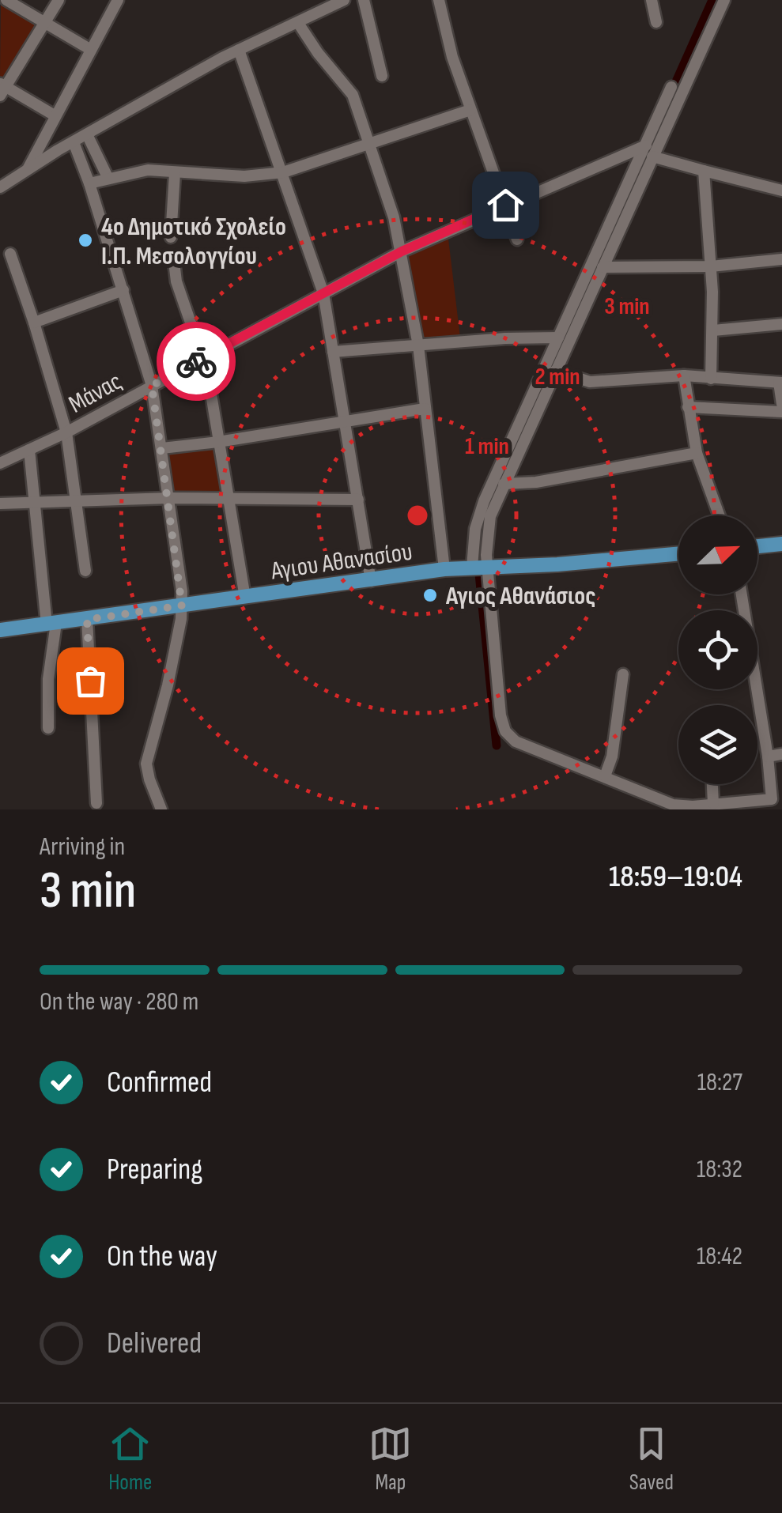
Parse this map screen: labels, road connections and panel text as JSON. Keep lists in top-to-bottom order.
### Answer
{
  "streets": {
    "main road": ["Αγιου Αθανασίου"],
    "street": ["Μάνας"]
  },
  "places": ["4ο Δημοτικό Σχολείο Ι.Π. Μεσολογγίου", "Αγιος Αθανάσιος"],
  "north": "top right",
  "page": {
    "heading": ["3 min", "Arriving in", "18:59–19:04"],
    "bar": "On the way · 280 m",
    "list": [
      ["Confirmed", "18:27"],
      ["Preparing", "18:32"],
      ["On the way", "18:42"],
      "Delivered"
    ],
    "tabs": ["Home", "Map", "Saved"]
  },
  "rings": ["3 min", "2 min", "1 min"]
}
